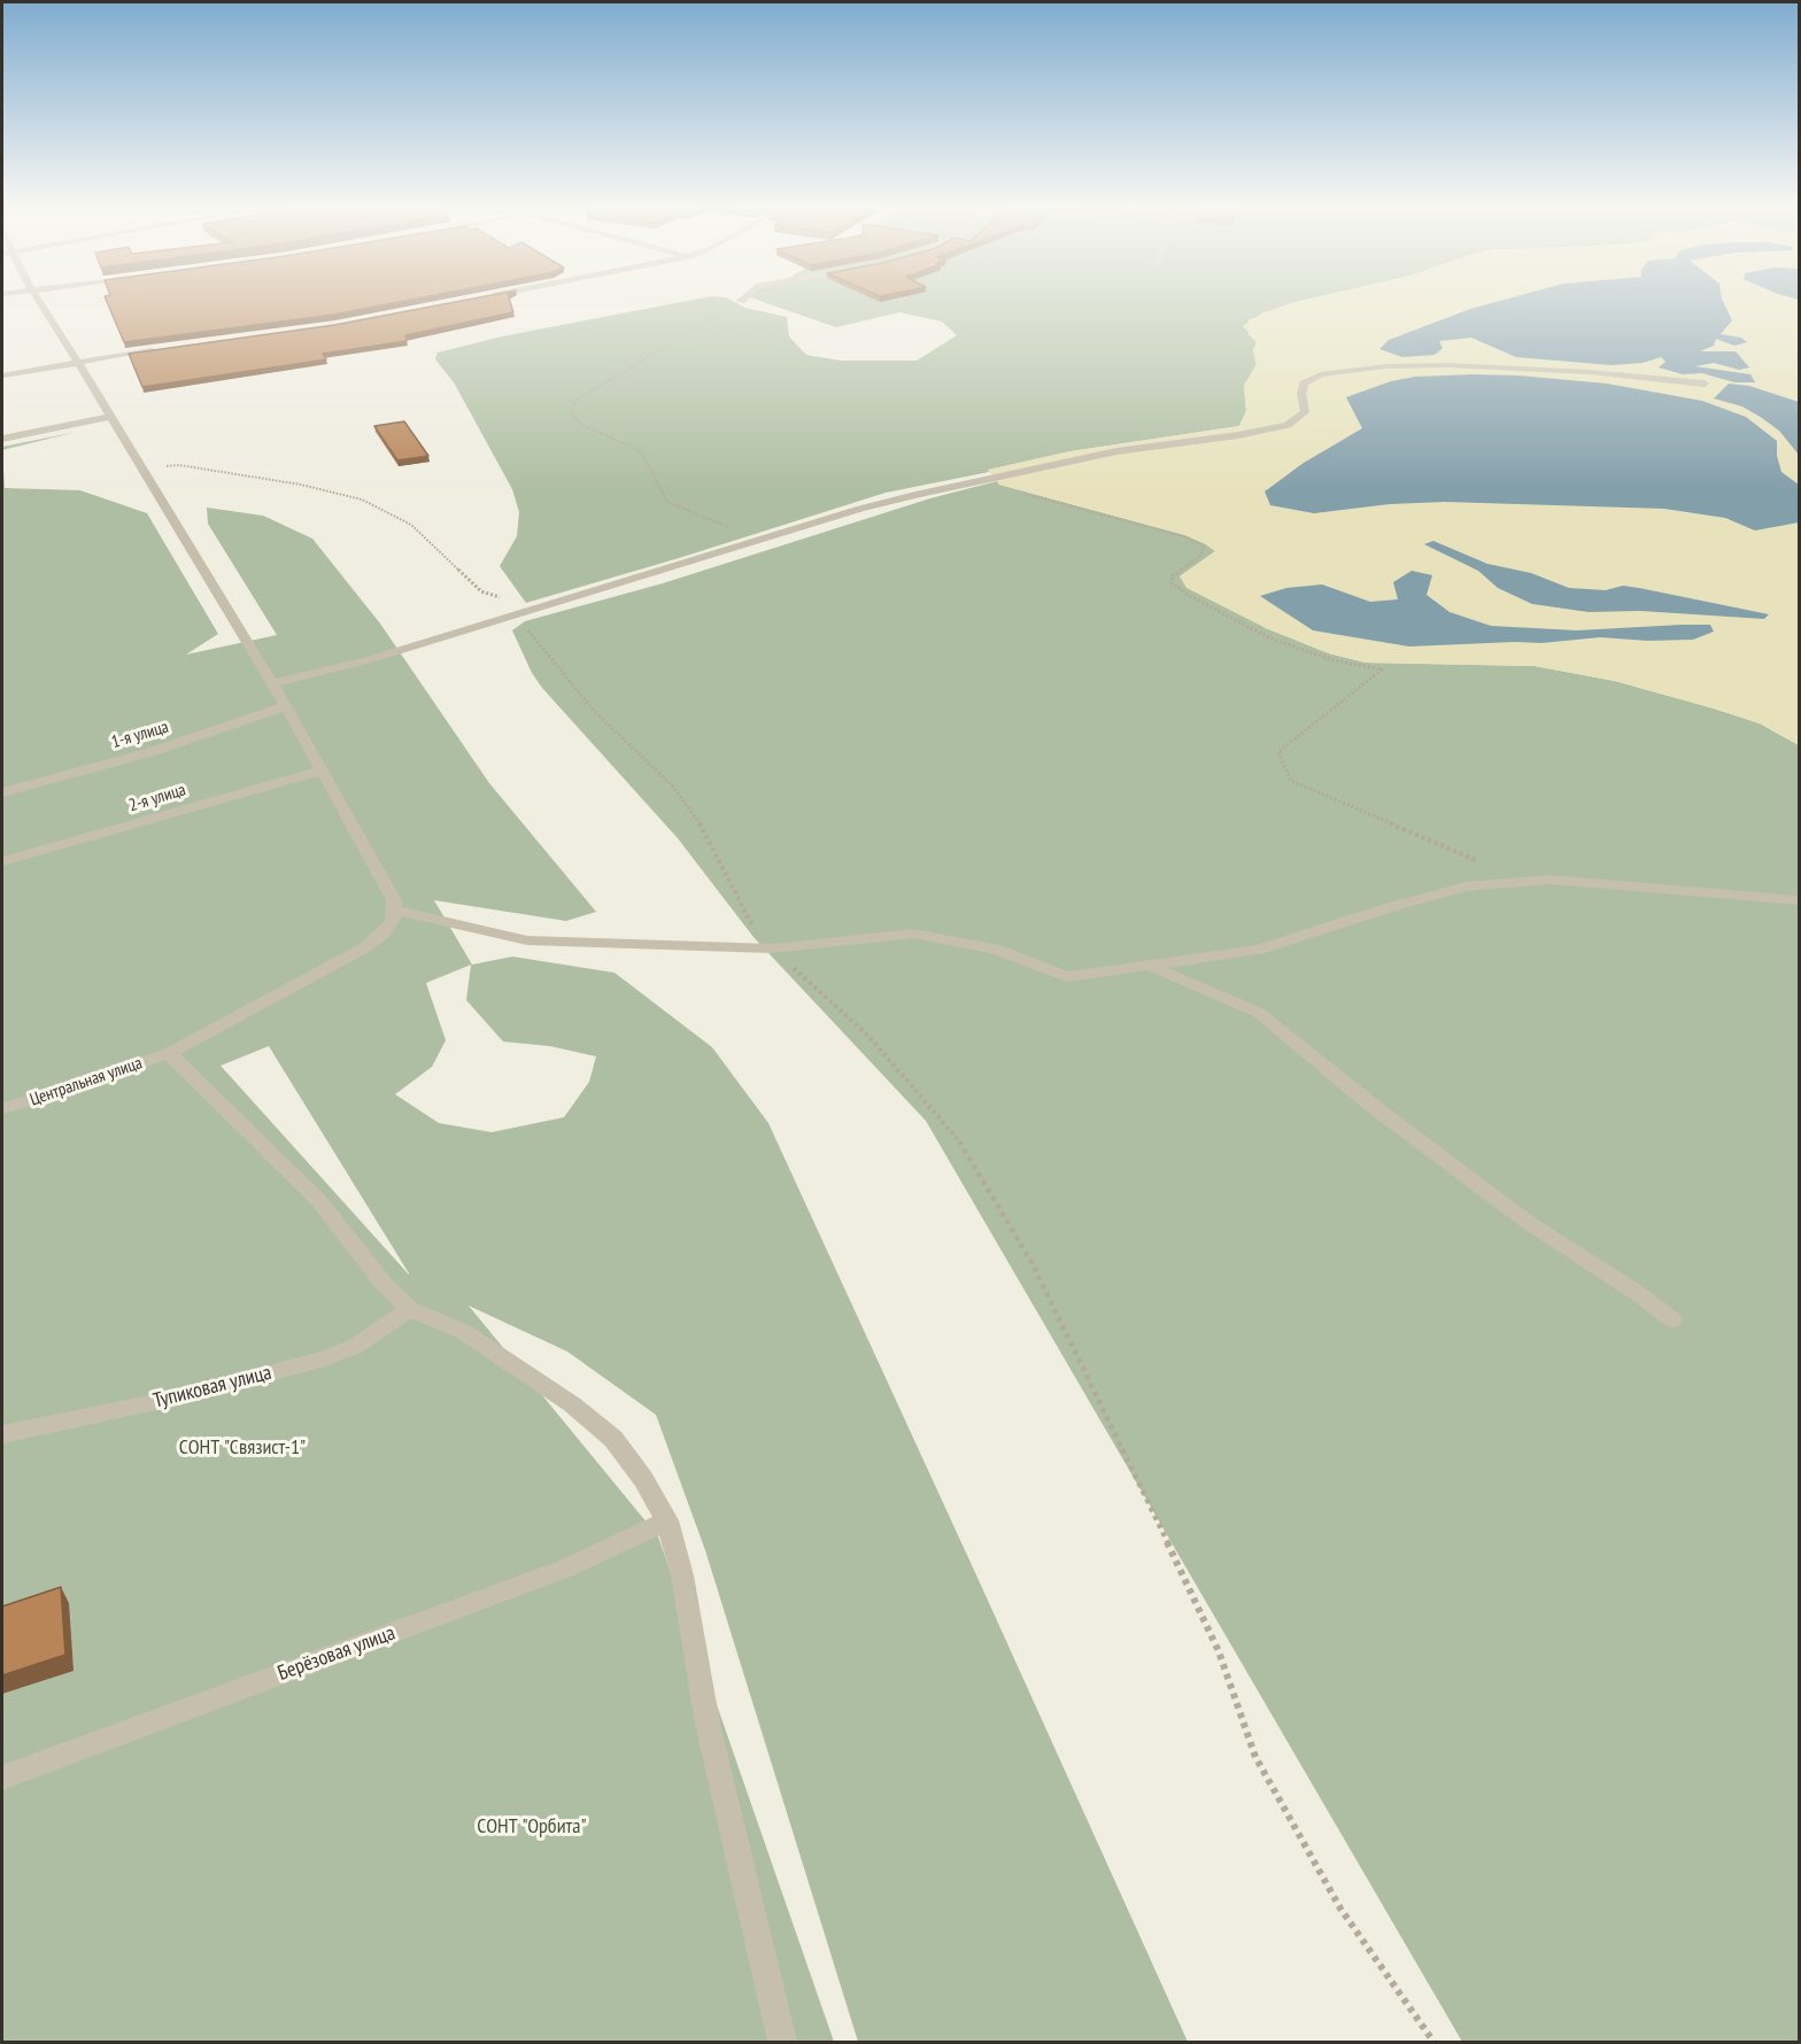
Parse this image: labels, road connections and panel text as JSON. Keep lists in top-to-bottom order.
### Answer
{
  "streets": {
    "street": [
      "1-я улица",
      "2-я улица",
      "Центральная улица",
      "Тупиковая улица",
      "Берёзовая улица"
    ]
  },
  "parks": ["СОНТ \"Связист-1\"", "СОНТ \"Орбита\""]
}
